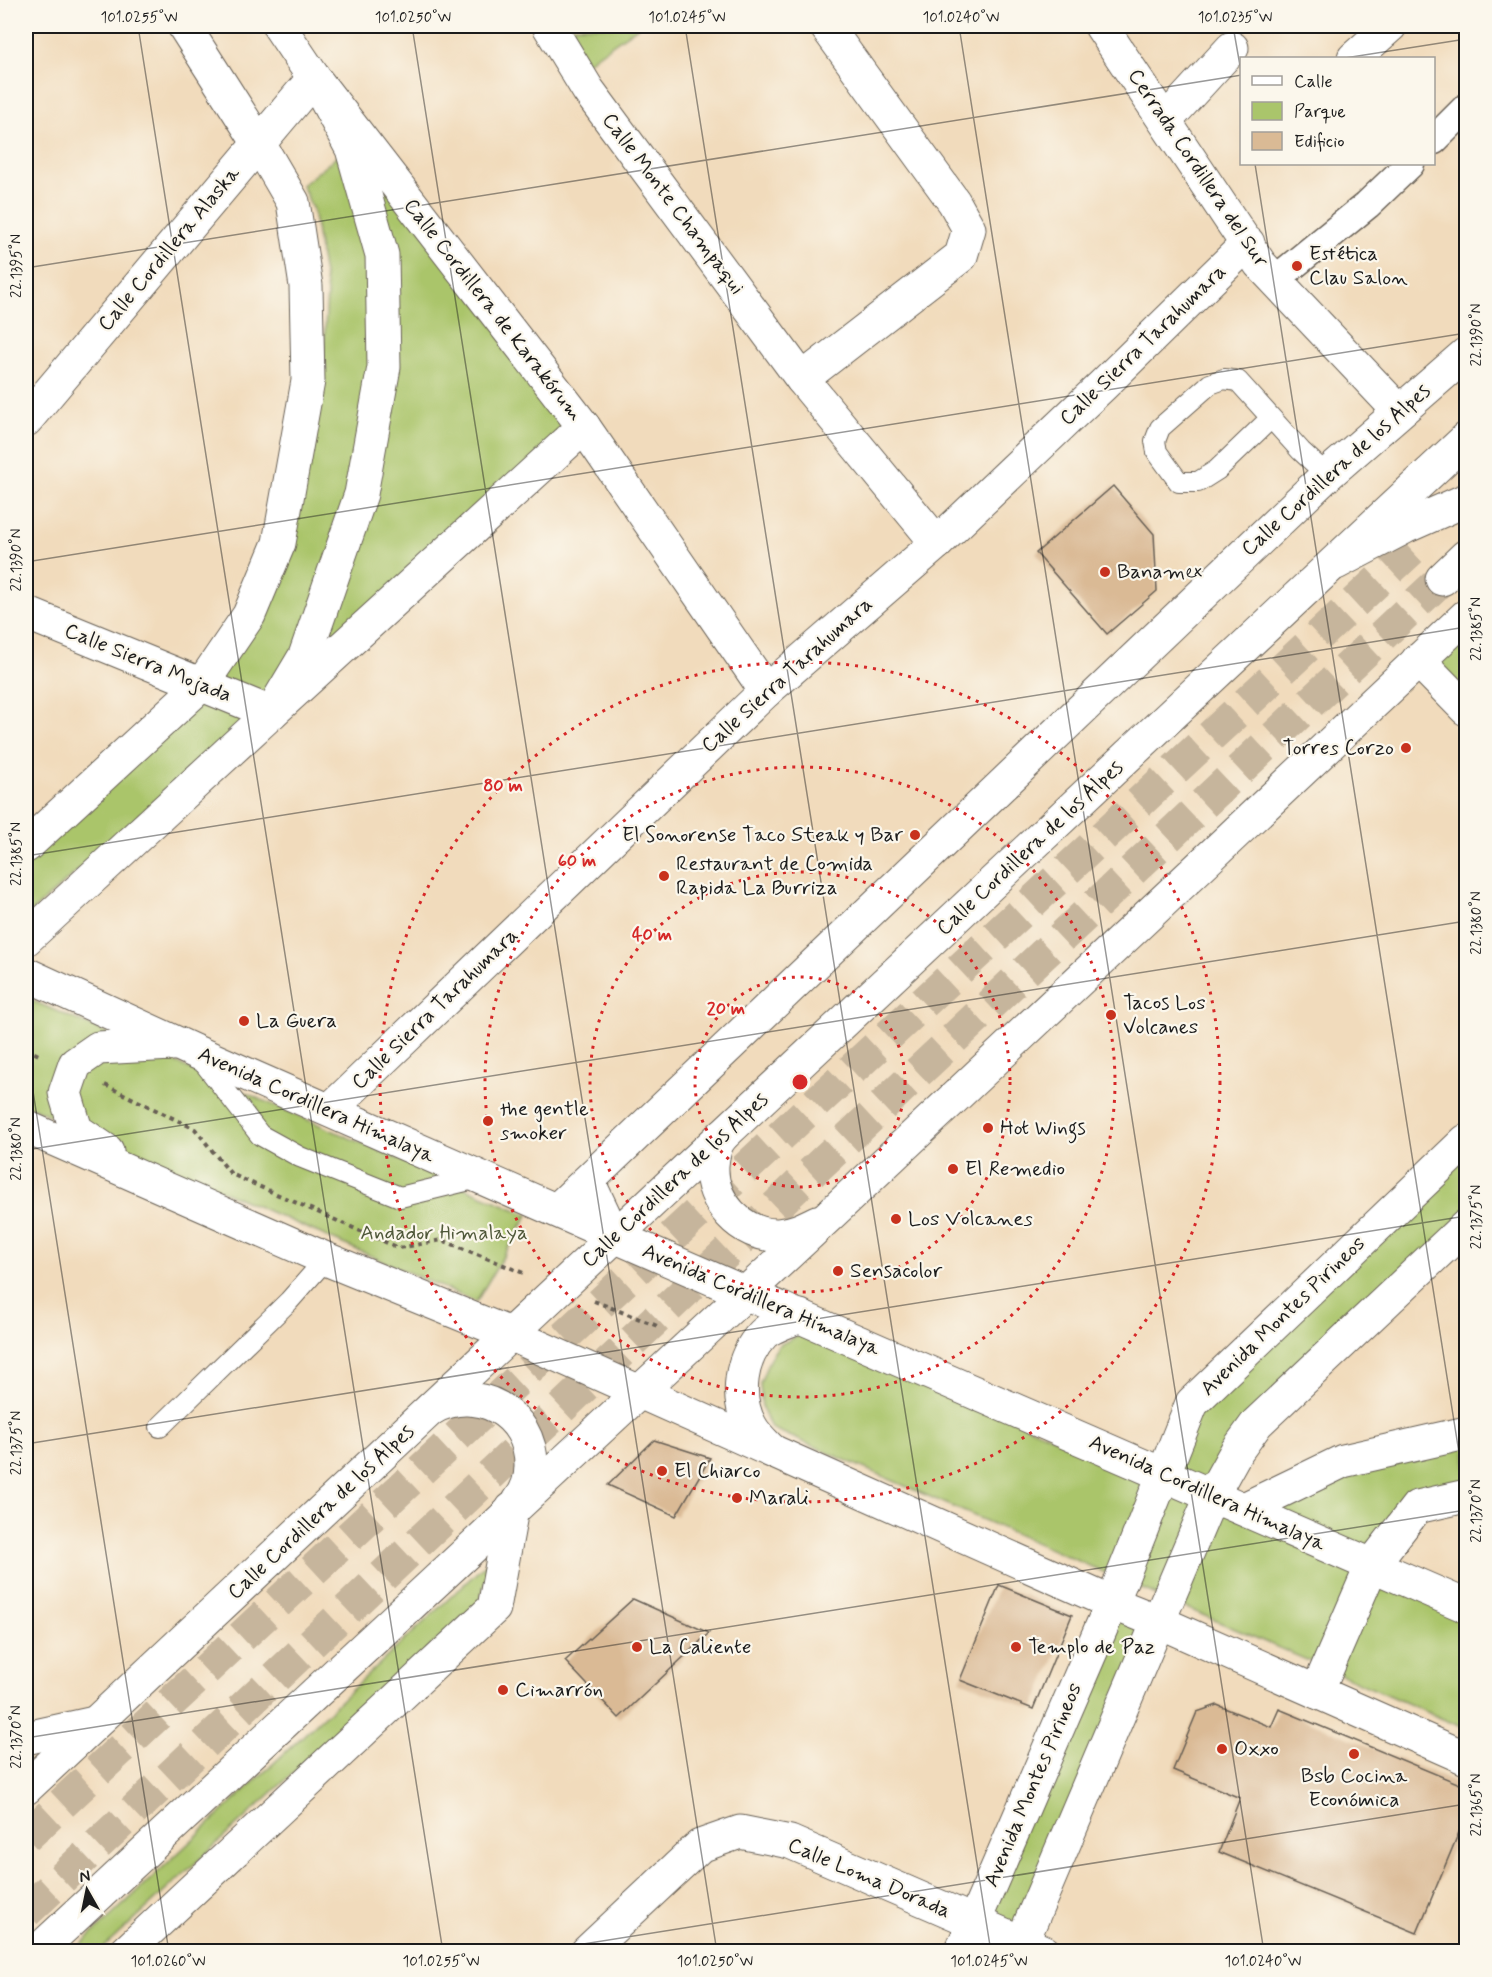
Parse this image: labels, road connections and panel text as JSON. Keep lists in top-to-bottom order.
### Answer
{
  "streets": {
    "main road": [
      "Cerrada Cordillera del Sur",
      "Calle Monte Champaqui",
      "Calle Cordillera Alaska",
      "Calle Cordillera de Karakórum",
      "Calle Sierra Tarahumara",
      "Calle Cordillera de los Alpes",
      "Calle Sierra Mojada",
      "Avenida Cordillera Himalaya",
      "Avenida Montes Pirineos",
      "Calle Loma Dorada"
    ]
  },
  "crossings": [
    ["Cerrada Cordillera del Sur", "Calle Sierra Tarahumara"],
    ["Cerrada Cordillera del Sur", "Calle Cordillera de los Alpes"],
    ["Calle Monte Champaqui", "Calle Sierra Tarahumara"],
    ["Calle Cordillera Alaska", "Calle Cordillera de Karakórum"],
    ["Calle Cordillera de Karakórum", "Calle Sierra Mojada"],
    ["Calle Sierra Tarahumara", "Avenida Cordillera Himalaya"],
    ["Calle Cordillera de los Alpes", "Avenida Cordillera Himalaya"],
    ["Avenida Cordillera Himalaya", "Avenida Montes Pirineos"],
    ["Avenida Montes Pirineos", "Calle Loma Dorada"]
  ],
  "parks": ["Andador Himalaya"],
  "places": [
    "Estética Clau Salon",
    "Banamex",
    "Torres Corzo",
    "El Sonorense Taco Steak y Bar",
    "Restaurant de Comida Rapida La Burriza",
    "Tacos Los Volcanes",
    "La Guera",
    "the gentle smoker",
    "Hot Wings",
    "El Remedio",
    "Los Volcanes",
    "Sensacolor",
    "El Chiarco",
    "Marali",
    "La Caliente",
    "Templo de Paz",
    "Cimarrón",
    "Oxxo",
    "Bsb Cocina Económica"
  ],
  "legend": ["Calle", "Parque", "Edificio"],
  "north": "top",
  "coordinates": [
    "101.0255°W",
    "101.0250°W",
    "101.0245°W",
    "101.0240°W",
    "101.0235°W",
    "22.1395°N",
    "22.1390°N",
    "22.1385°N",
    "22.1380°N",
    "22.1375°N",
    "22.1370°N",
    "22.1365°N",
    "101.0260°W"
  ],
  "rings": [
    "80 m",
    "60 m",
    "40 m",
    "20 m"
  ]
}
